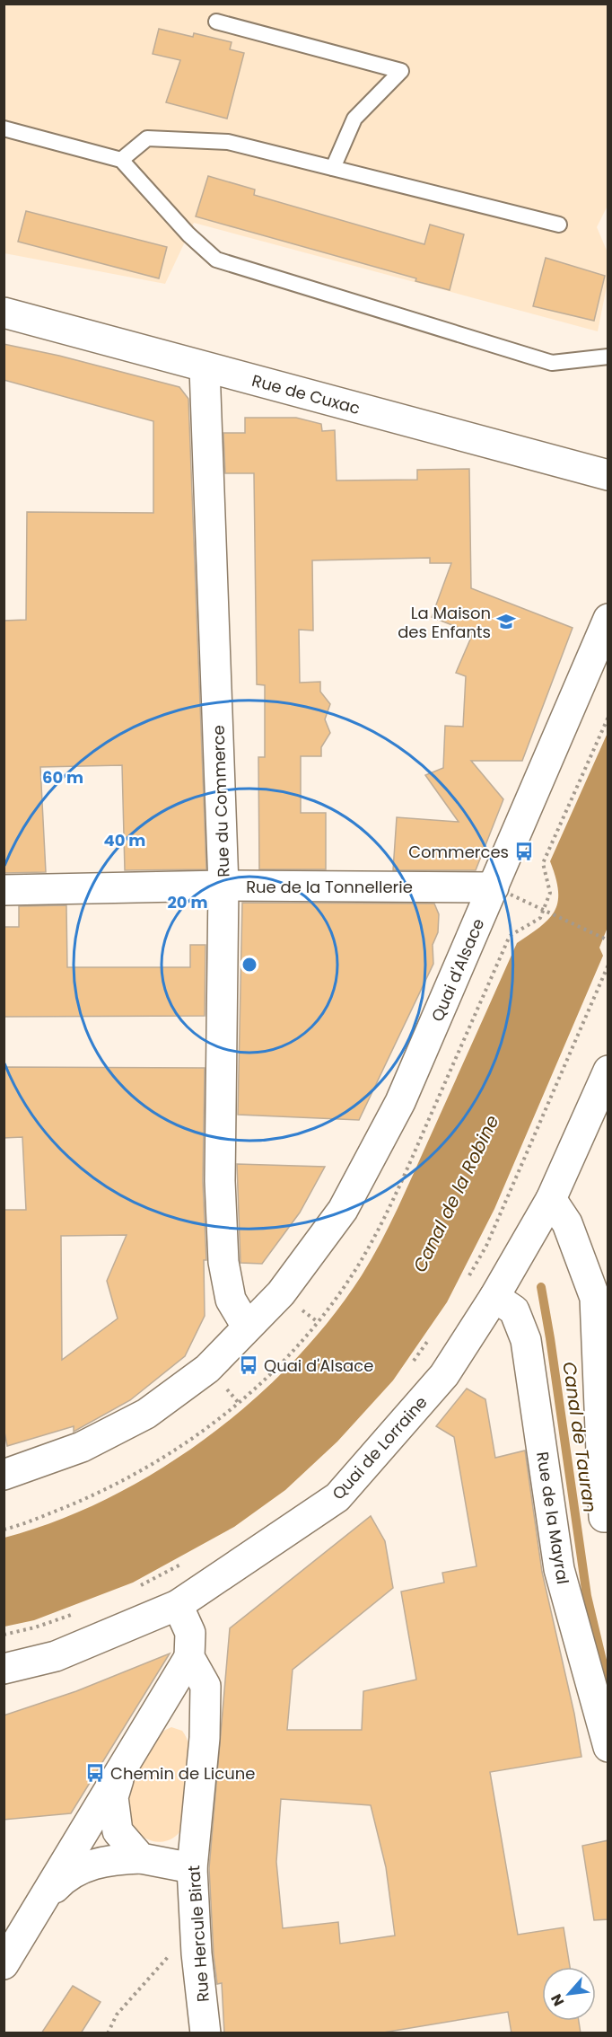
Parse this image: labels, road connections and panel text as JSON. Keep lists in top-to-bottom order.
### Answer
{
  "streets": {
    "street": [
      "Rue de Cuxac",
      "Rue du Commerce",
      "Rue de la Tonnellerie",
      "Quai d'Alsace",
      "Quai de Lorraine",
      "Rue de la Mayral",
      "Rue Hercule Birat"
    ]
  },
  "crossings": [
    ["Rue de Cuxac", "Rue du Commerce"],
    ["Rue du Commerce", "Rue de la Tonnellerie"],
    ["Rue du Commerce", "Quai d'Alsace"],
    ["Rue de la Tonnellerie", "Quai d'Alsace"],
    ["Quai de Lorraine", "Rue de la Mayral"],
    ["Quai de Lorraine", "Rue Hercule Birat"]
  ],
  "water": ["Canal de la Robine", "Canal de Tauran"],
  "places": {
    "school or university": ["La Maison des Enfants"],
    "bus stop": ["Commerces", "Quai d'Alsace", "Chemin de Licune"]
  },
  "north": "bottom left",
  "rings": ["60 m", "40 m", "20 m"]
}
